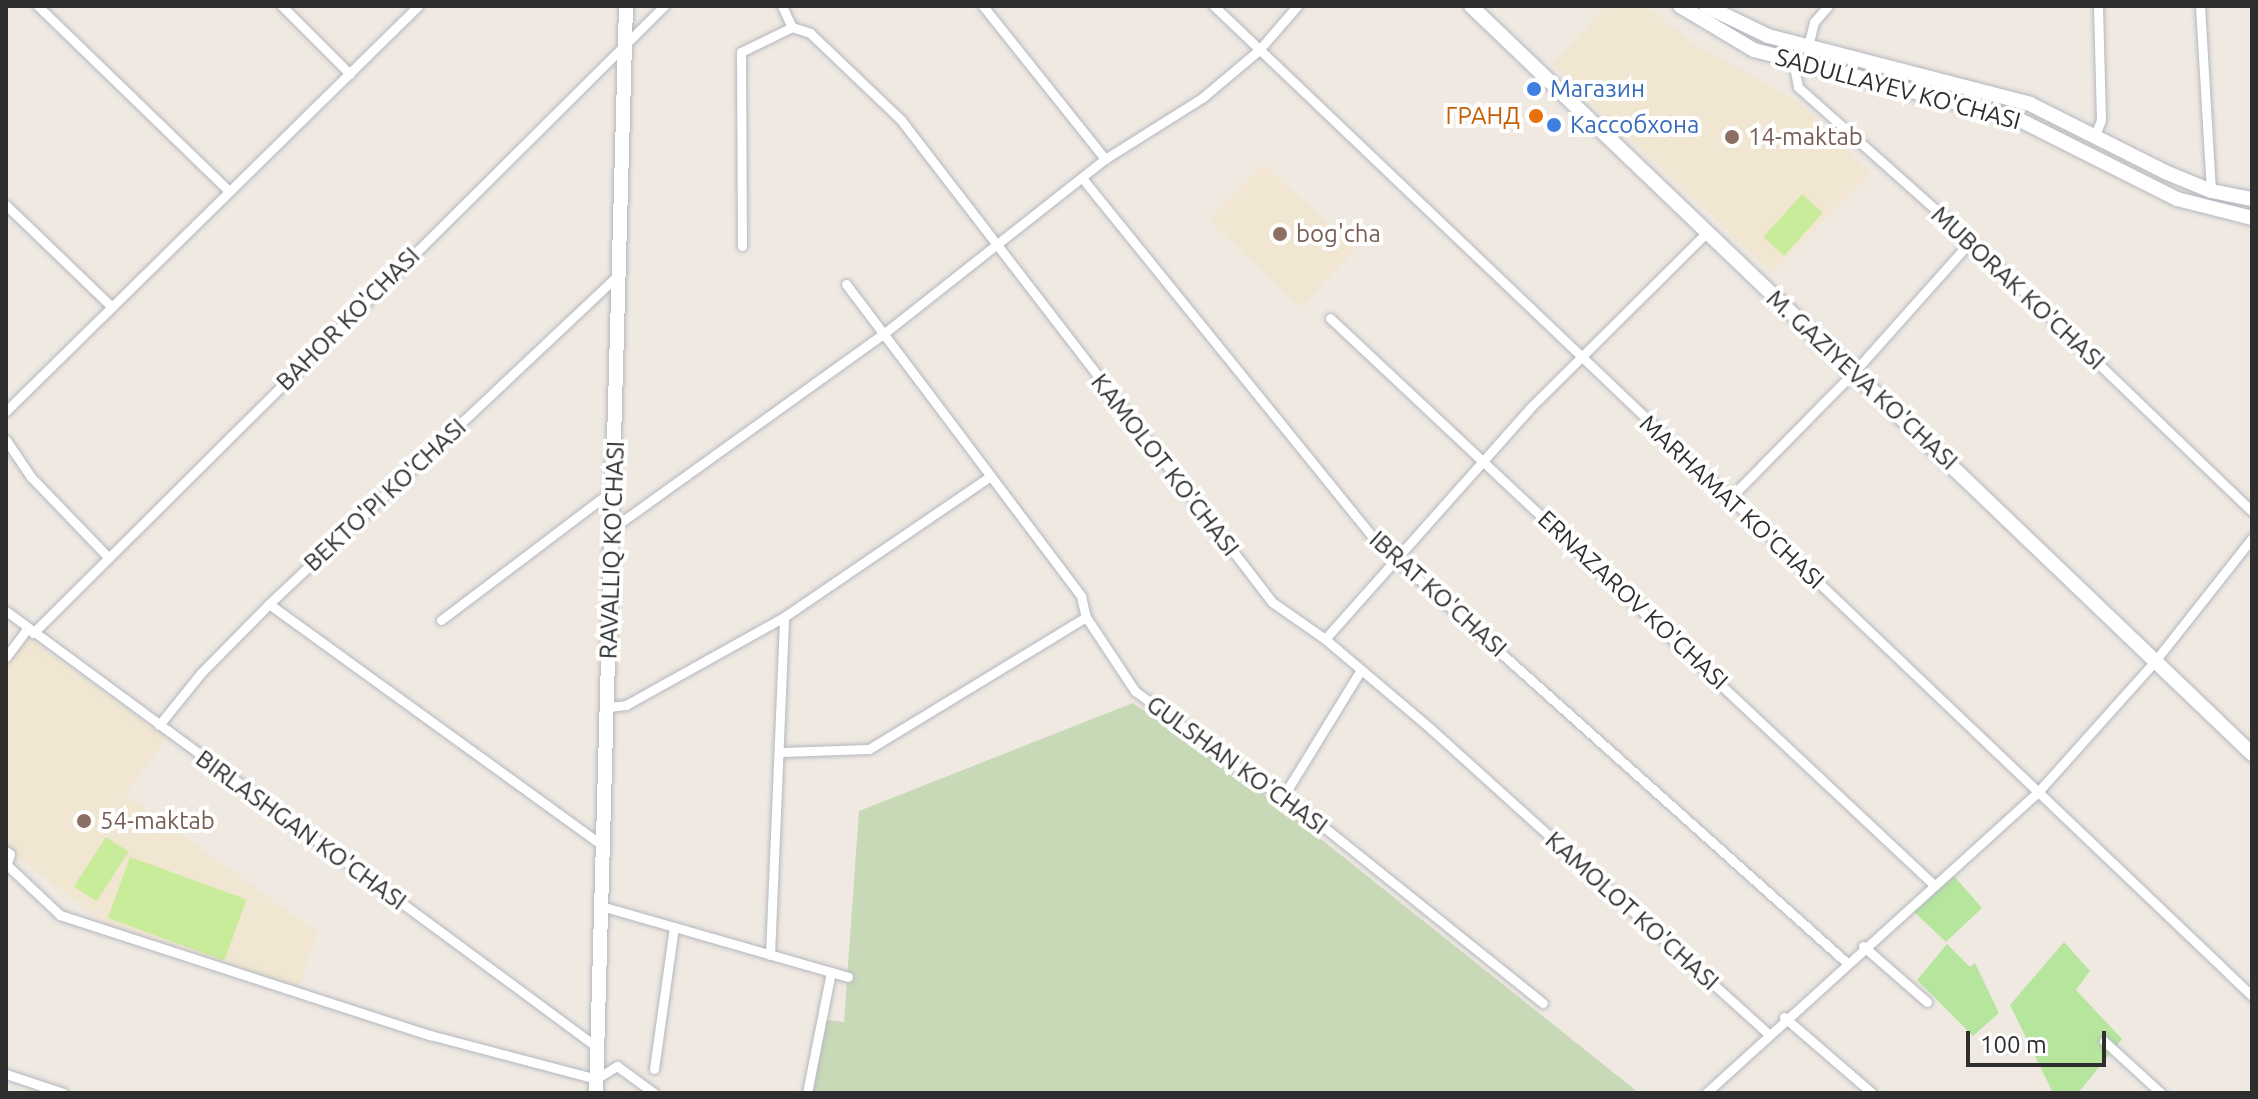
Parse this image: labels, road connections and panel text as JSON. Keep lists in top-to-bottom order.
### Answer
{
  "streets": {
    "street": [
      "SADULLAYEV KO'CHASI",
      "MUBORAK KO'CHASI",
      "BAHOR KO'CHASI",
      "M. GAZIYEVA KO'CHASI",
      "KAMOLOT KO'CHASI",
      "BEKTO'PI KO'CHASI",
      "MARHAMAT KO'CHASI",
      "RAVALLIQ KO'CHASI",
      "IBRAT KO'CHASI",
      "ERNAZAROV KO'CHASI",
      "GULSHAN KO'CHASI",
      "BIRLASHGAN KO'CHASI"
    ]
  },
  "crossings": [
    ["SADULLAYEV KO'CHASI", "MUBORAK KO'CHASI"],
    ["BAHOR KO'CHASI", "RAVALLIQ KO'CHASI"],
    ["BAHOR KO'CHASI", "BIRLASHGAN KO'CHASI"],
    ["BEKTO'PI KO'CHASI", "RAVALLIQ KO'CHASI"],
    ["BEKTO'PI KO'CHASI", "BIRLASHGAN KO'CHASI"],
    ["RAVALLIQ KO'CHASI", "BIRLASHGAN KO'CHASI"]
  ],
  "places": [
    "Магазин",
    "ГРАНД",
    "Кассобхона",
    "14-maktab",
    "bog'cha",
    "54-maktab"
  ],
  "scale_bar": "100 m"
}
